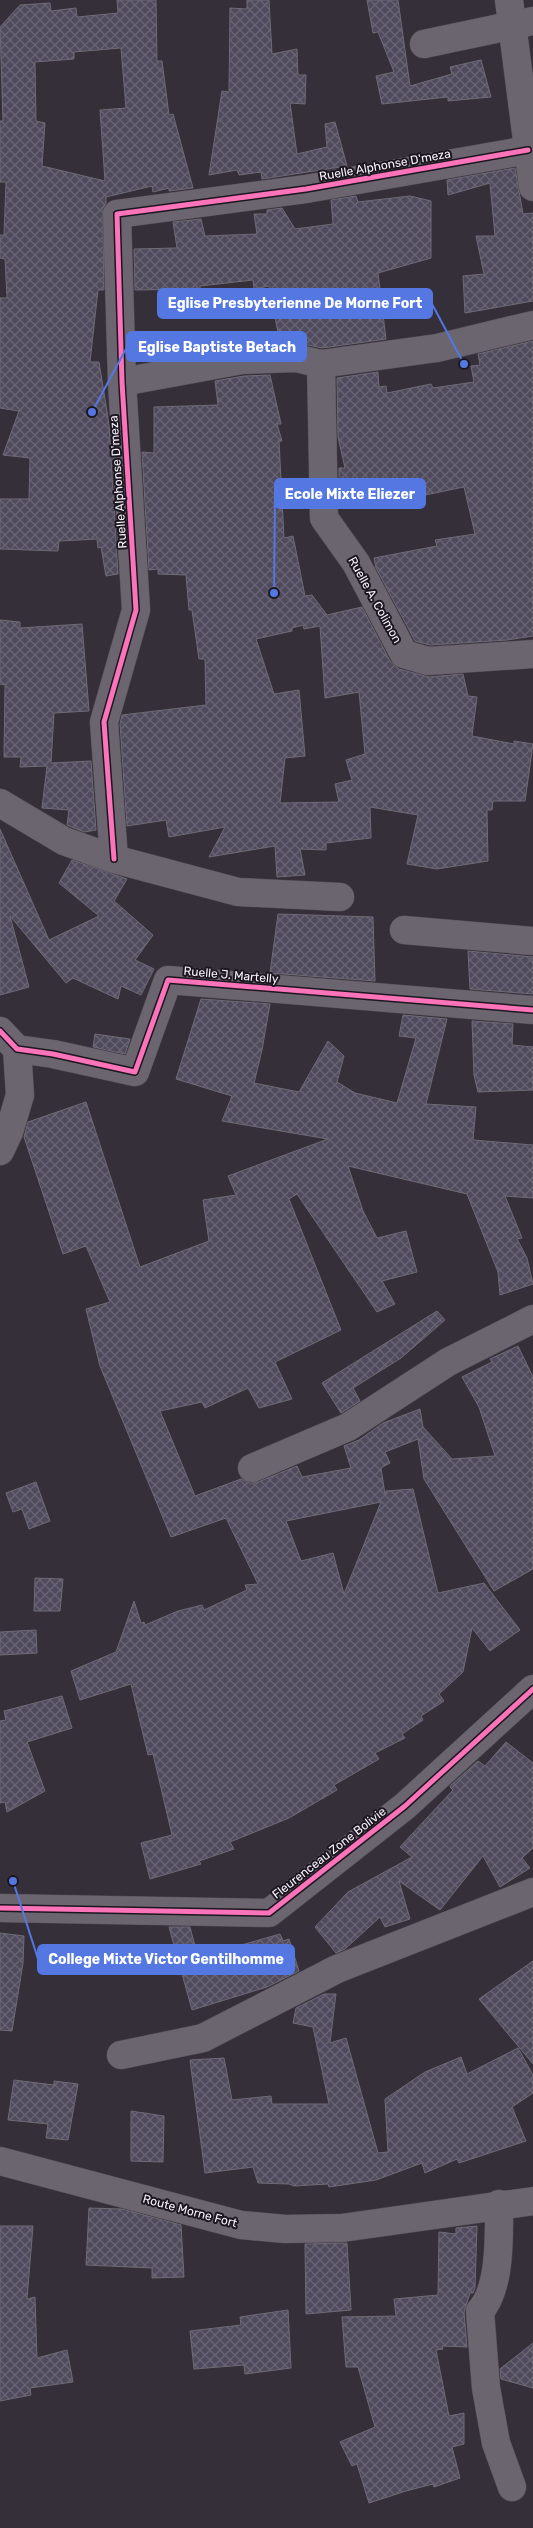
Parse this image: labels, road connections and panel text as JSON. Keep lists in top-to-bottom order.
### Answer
{
  "streets": {
    "street": [
      "Ruelle Alphonse D'meza",
      "Ruelle A. Colimon",
      "Ruelle J. Martelly",
      "Fleurenceau Zone Bolivie",
      "Route Morne Fort"
    ]
  },
  "places": [
    "Eglise Presbyterienne De Morne Fort",
    "Eglise Baptiste Betach",
    "Ecole Mixte Eliezer",
    "College Mixte Victor Gentilhomme"
  ]
}
